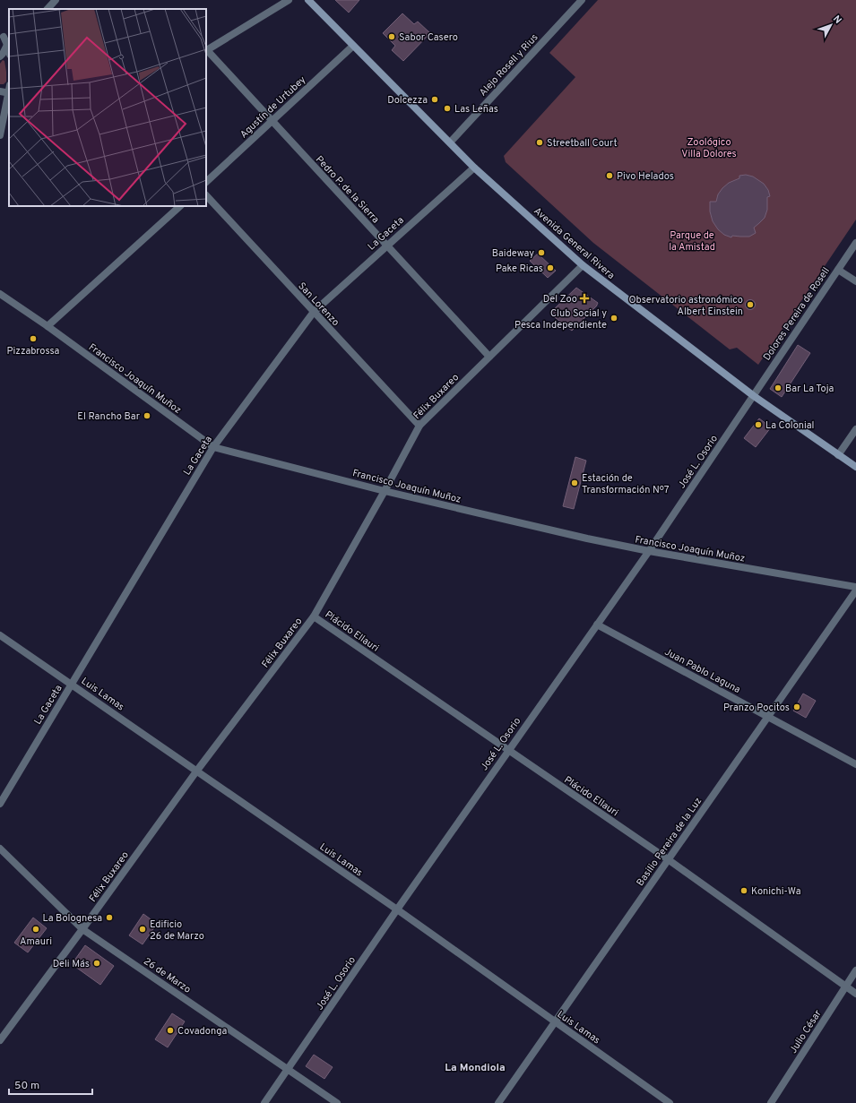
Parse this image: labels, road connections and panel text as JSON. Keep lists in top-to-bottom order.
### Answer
{
  "streets": {
    "main road": ["Avenida General Rivera"],
    "street": [
      "Alejo Rosell y Rius",
      "Agustín de Urtubey",
      "Pedro P. de la Sierra",
      "La Gaceta",
      "San Lorenzo",
      "Dolores Pereira de Rosell",
      "Francisco Joaquín Muñoz",
      "Félix Buxareo",
      "José L. Osorio",
      "Plácido Ellauri",
      "Juan Pablo Laguna",
      "Luis Lamas",
      "Basilio Pereira de la Luz",
      "26 de Marzo",
      "Julio César"
    ]
  },
  "crossings": [
    ["Alejo Rosell y Rius", "Avenida General Rivera"],
    ["Agustín de Urtubey", "Pedro P. de la Sierra"],
    ["Agustín de Urtubey", "Avenida General Rivera"],
    ["Pedro P. de la Sierra", "La Gaceta"],
    ["Pedro P. de la Sierra", "Félix Buxareo"],
    ["La Gaceta", "Avenida General Rivera"],
    ["La Gaceta", "San Lorenzo"],
    ["La Gaceta", "Francisco Joaquín Muñoz"],
    ["La Gaceta", "Luis Lamas"],
    ["Avenida General Rivera", "Dolores Pereira de Rosell"],
    ["Avenida General Rivera", "Félix Buxareo"],
    ["Avenida General Rivera", "José L. Osorio"],
    ["San Lorenzo", "Félix Buxareo"],
    ["Dolores Pereira de Rosell", "José L. Osorio"],
    ["Francisco Joaquín Muñoz", "Félix Buxareo"],
    ["Francisco Joaquín Muñoz", "José L. Osorio"],
    ["Félix Buxareo", "Plácido Ellauri"],
    ["Félix Buxareo", "Luis Lamas"],
    ["Félix Buxareo", "26 de Marzo"],
    ["José L. Osorio", "Plácido Ellauri"],
    ["José L. Osorio", "Juan Pablo Laguna"],
    ["José L. Osorio", "Luis Lamas"],
    ["José L. Osorio", "26 de Marzo"],
    ["Plácido Ellauri", "Basilio Pereira de la Luz"],
    ["Plácido Ellauri", "Julio César"],
    ["Juan Pablo Laguna", "Basilio Pereira de la Luz"],
    ["Luis Lamas", "Basilio Pereira de la Luz"]
  ],
  "districts": ["La Mondiola"],
  "parks": ["Zoológico Villa Dolores", "Parque de la Amistad"],
  "places": {
    "other": [
      "Sabor Casero",
      "Dolcezza",
      "Las Leñas",
      "Streetball Court",
      "Pivo Helados",
      "Baideway",
      "Pake Ricas",
      "Observatorio astronómico Albert Einstein",
      "Club Social y Pesca Independiente",
      "Pizzabrossa",
      "Bar La Toja",
      "El Rancho Bar",
      "La Colonial",
      "Estación de Transformación Nº7",
      "Pranzo Pocitos",
      "Konichi-Wa",
      "La Bolognesa",
      "Amauri",
      "Edificio 26 de Marzo",
      "Deli Más",
      "Covadonga"
    ],
    "health": ["Del Zoo"]
  },
  "scale_bar": "50 m",
  "north": "top right"
}
